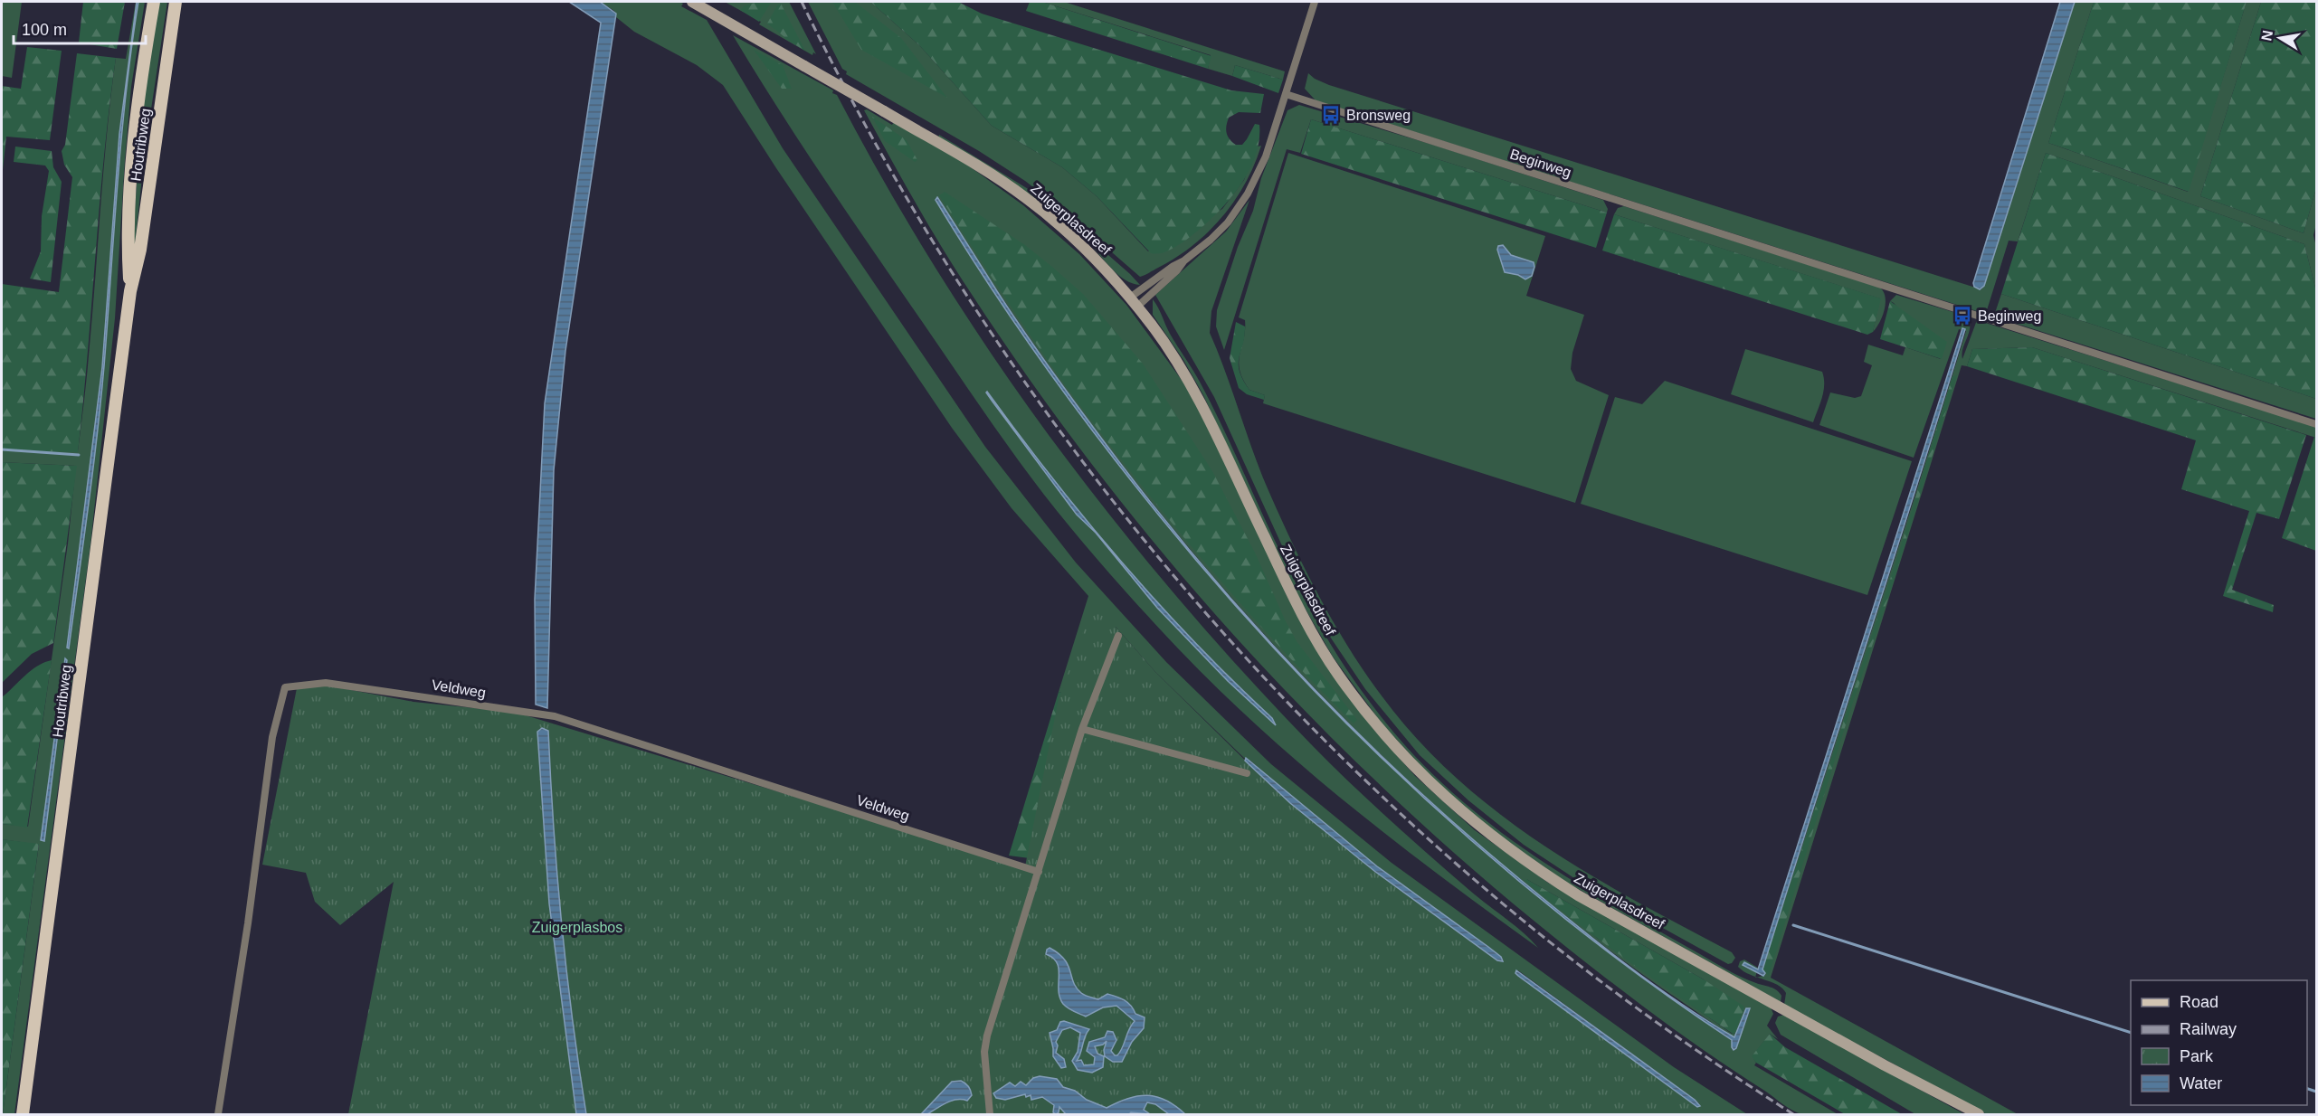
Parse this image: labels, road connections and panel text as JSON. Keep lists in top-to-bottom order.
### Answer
{
  "streets": {
    "main road": ["Houtribweg", "Zuigerplasdreef"],
    "street": ["Beginweg", "Veldweg"]
  },
  "parks": ["Zuigerplasbos"],
  "places": {
    "bus stop": ["Bronsweg", "Beginweg"]
  },
  "legend": [
    "Road",
    "Railway",
    "Park",
    "Water"
  ],
  "scale_bar": "100 m",
  "north": "left"
}
